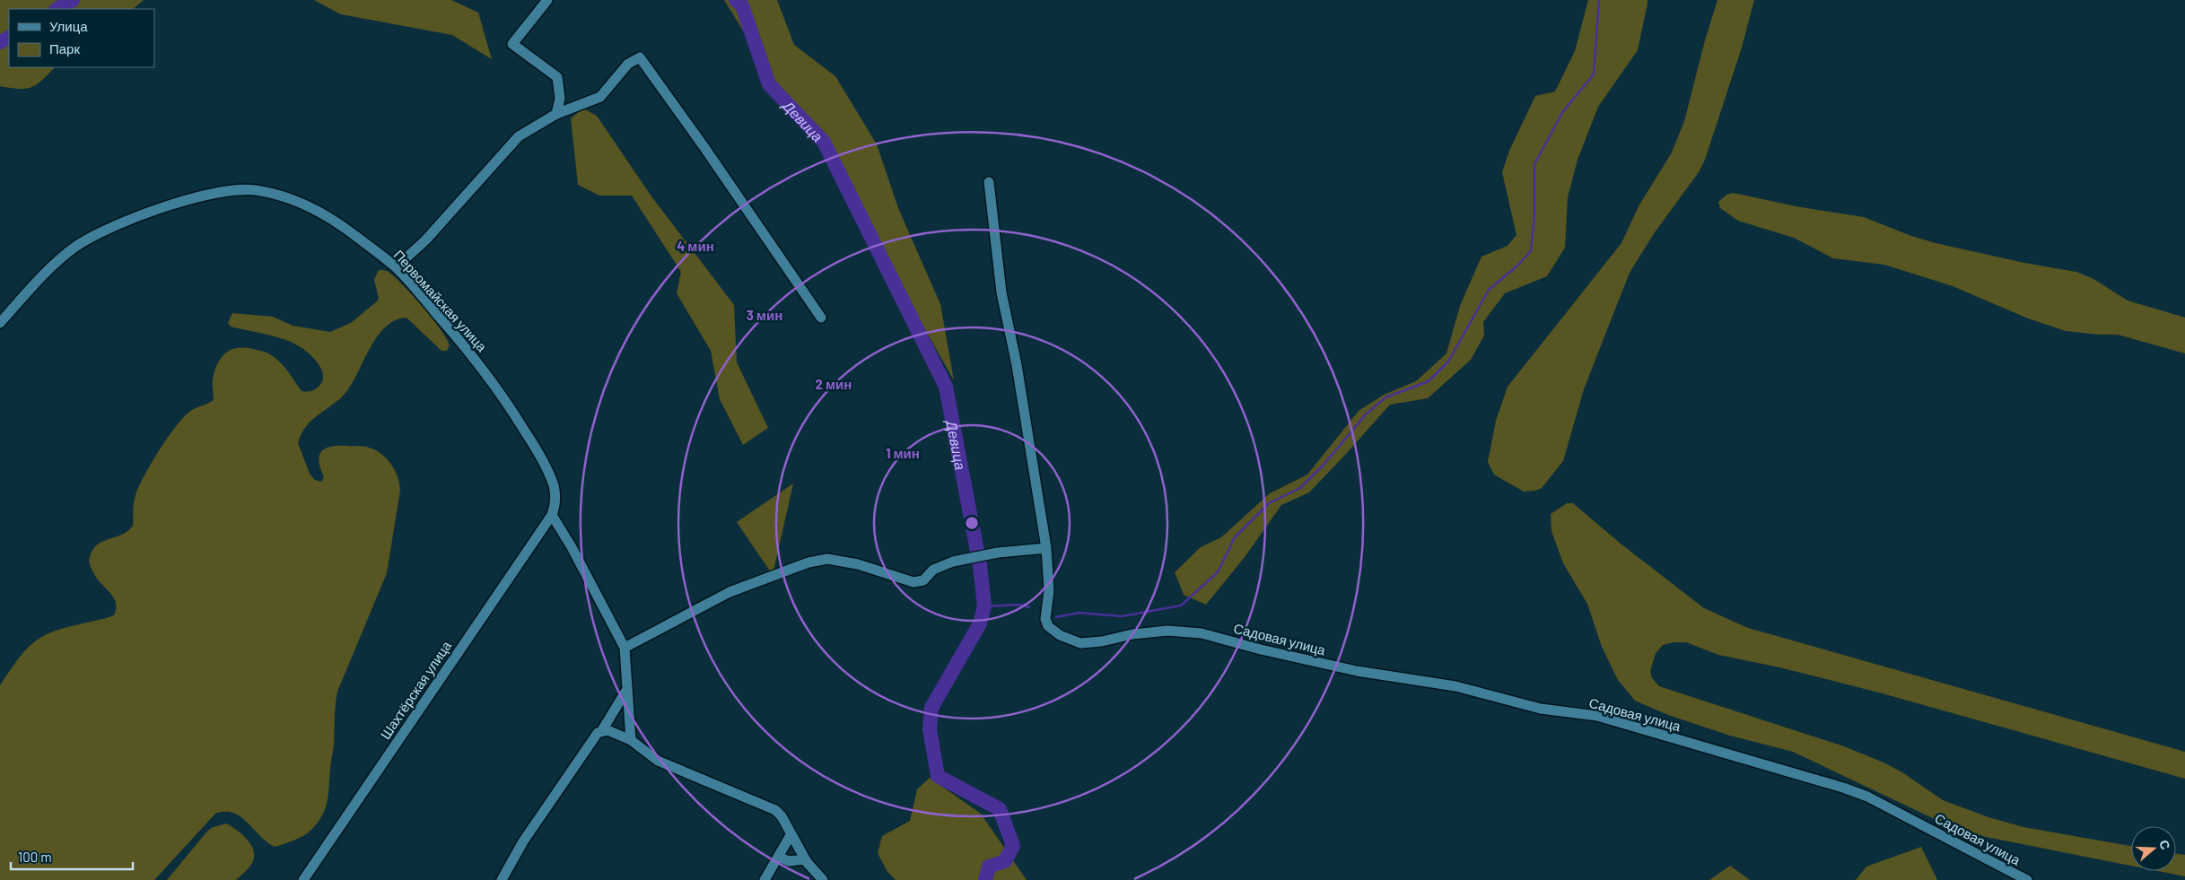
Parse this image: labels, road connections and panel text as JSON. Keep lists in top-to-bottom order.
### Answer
{
  "streets": {
    "street": ["Первомайская улица", "Садовая улица", "Шахтёрская улица"]
  },
  "crossings": [
    ["Первомайская улица", "Шахтёрская улица"]
  ],
  "water": ["Девица"],
  "legend": ["Улица", "Парк"],
  "scale_bar": "100 m",
  "north": "right",
  "rings": [
    "4 мин",
    "3 мин",
    "2 мин",
    "1 мин"
  ]
}
